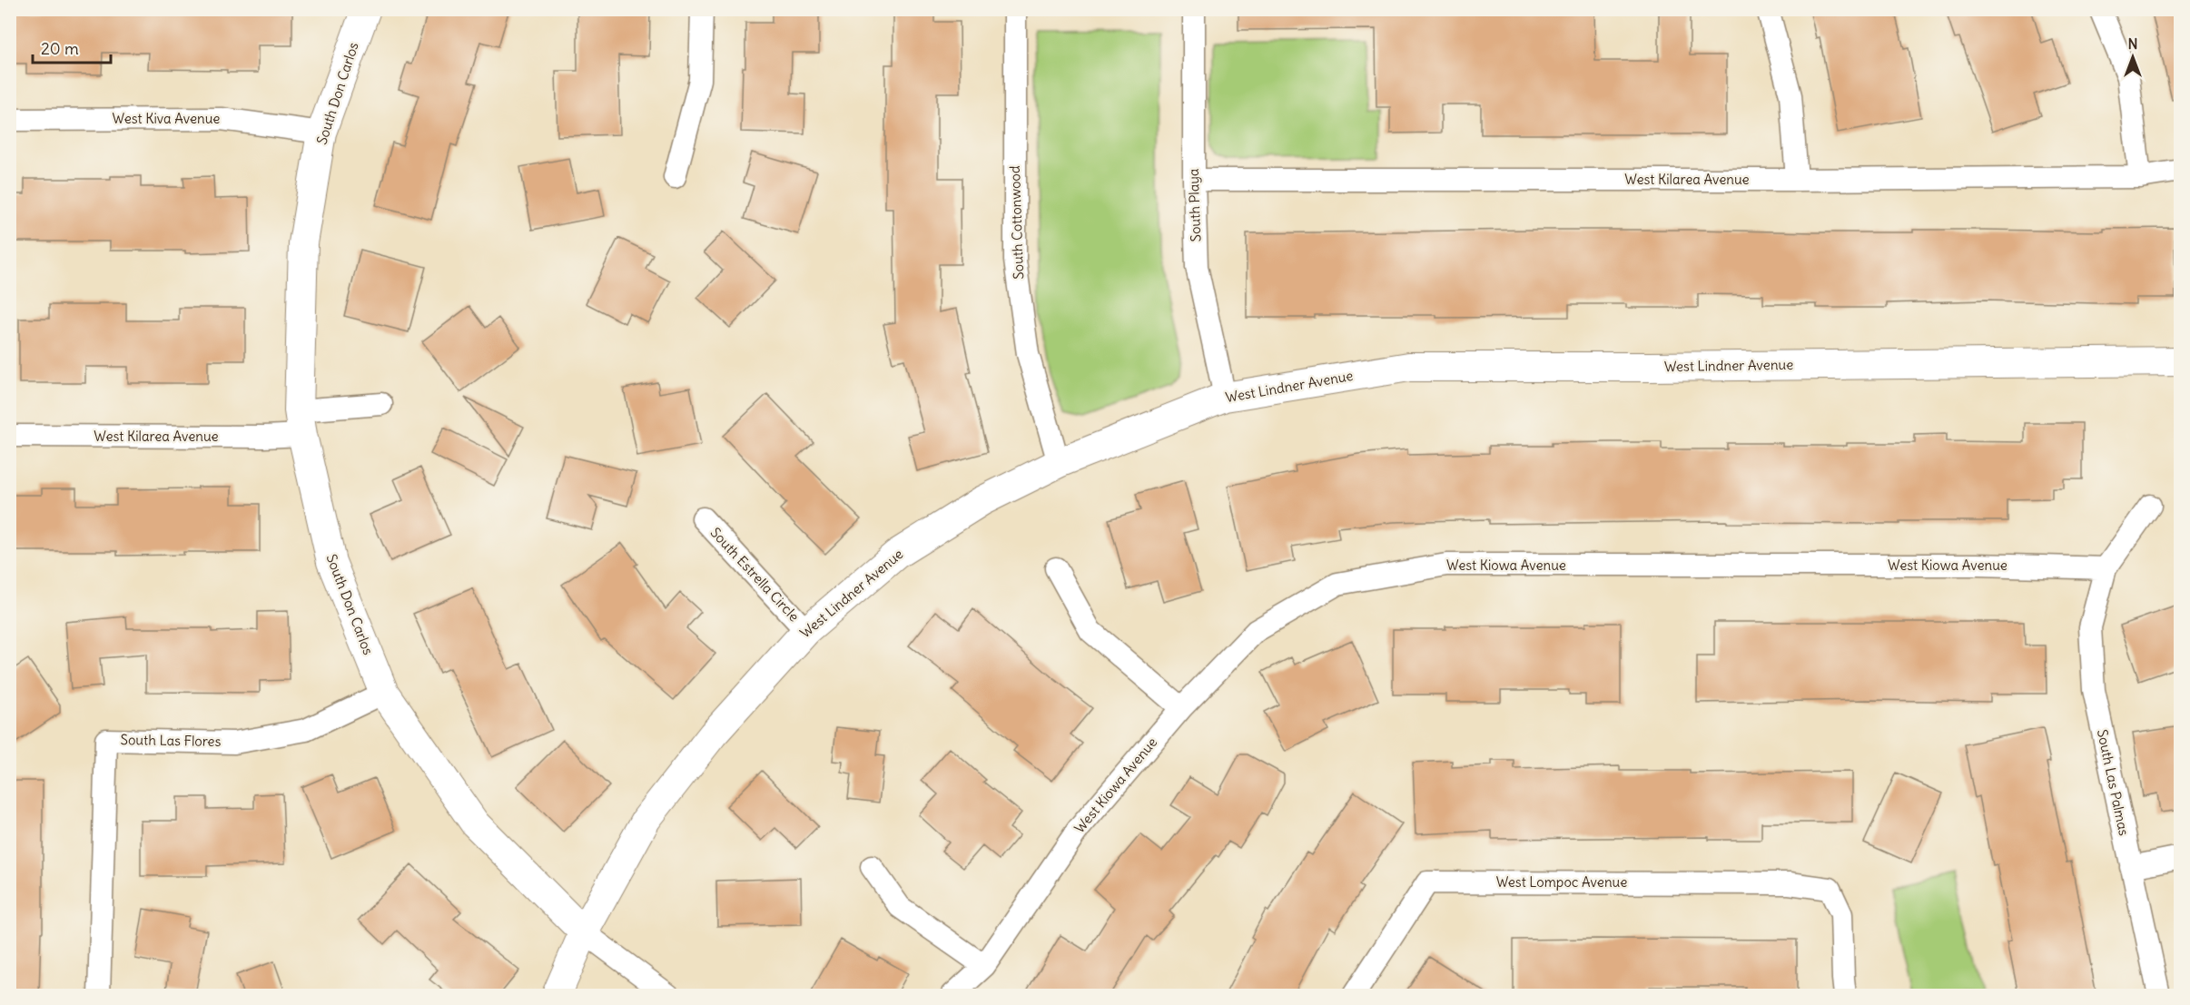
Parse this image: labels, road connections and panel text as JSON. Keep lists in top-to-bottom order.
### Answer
{
  "streets": {
    "street": [
      "South Don Carlos",
      "West Kiva Avenue",
      "West Kilarea Avenue",
      "South Playa",
      "South Cottonwood",
      "West Lindner Avenue",
      "West Kiowa Avenue",
      "South Estrella Circle",
      "South Las Flores",
      "South Las Palmas",
      "West Lompoc Avenue"
    ]
  },
  "crossings": [
    ["South Don Carlos", "West Kiva Avenue"],
    ["South Don Carlos", "West Kilarea Avenue"],
    ["South Don Carlos", "West Lindner Avenue"],
    ["South Don Carlos", "South Las Flores"],
    ["West Kilarea Avenue", "South Playa"],
    ["South Playa", "West Lindner Avenue"],
    ["South Cottonwood", "West Lindner Avenue"],
    ["West Lindner Avenue", "South Estrella Circle"],
    ["West Kiowa Avenue", "South Las Palmas"]
  ],
  "scale_bar": "20 m",
  "north": "top"
}
